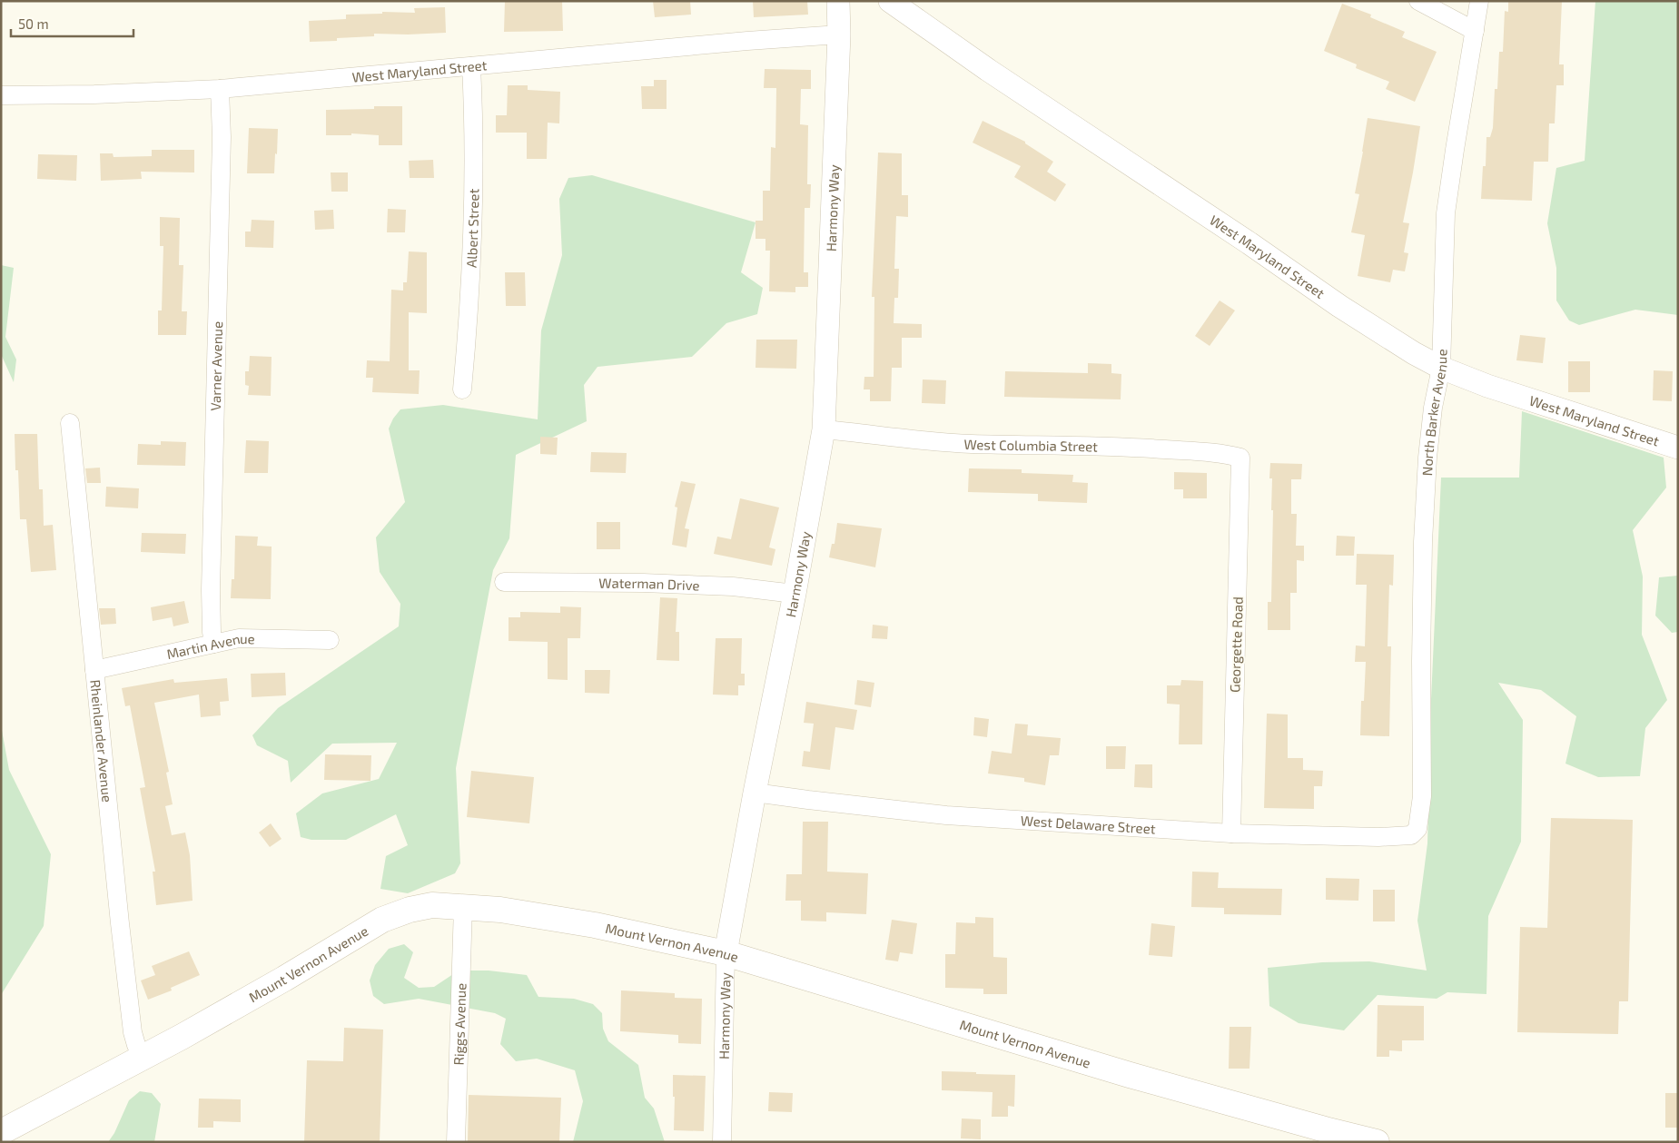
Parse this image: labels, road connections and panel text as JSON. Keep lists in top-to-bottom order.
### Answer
{
  "streets": {
    "main road": ["Mount Vernon Avenue"],
    "street": [
      "West Maryland Street",
      "Harmony Way",
      "Albert Street",
      "Varner Avenue",
      "North Barker Avenue",
      "West Columbia Street",
      "Waterman Drive",
      "Georgette Road",
      "Martin Avenue",
      "Rheinlander Avenue",
      "West Delaware Street",
      "Riggs Avenue"
    ]
  },
  "crossings": [
    ["West Maryland Street", "Harmony Way"],
    ["West Maryland Street", "Albert Street"],
    ["West Maryland Street", "Varner Avenue"],
    ["West Maryland Street", "North Barker Avenue"],
    ["Harmony Way", "West Columbia Street"],
    ["Harmony Way", "Waterman Drive"],
    ["Harmony Way", "West Delaware Street"],
    ["Harmony Way", "Mount Vernon Avenue"],
    ["Varner Avenue", "Martin Avenue"],
    ["North Barker Avenue", "West Delaware Street"],
    ["West Columbia Street", "Georgette Road"],
    ["Georgette Road", "West Delaware Street"],
    ["Martin Avenue", "Rheinlander Avenue"],
    ["Rheinlander Avenue", "Mount Vernon Avenue"],
    ["Mount Vernon Avenue", "Riggs Avenue"]
  ],
  "scale_bar": "50 m"
}
